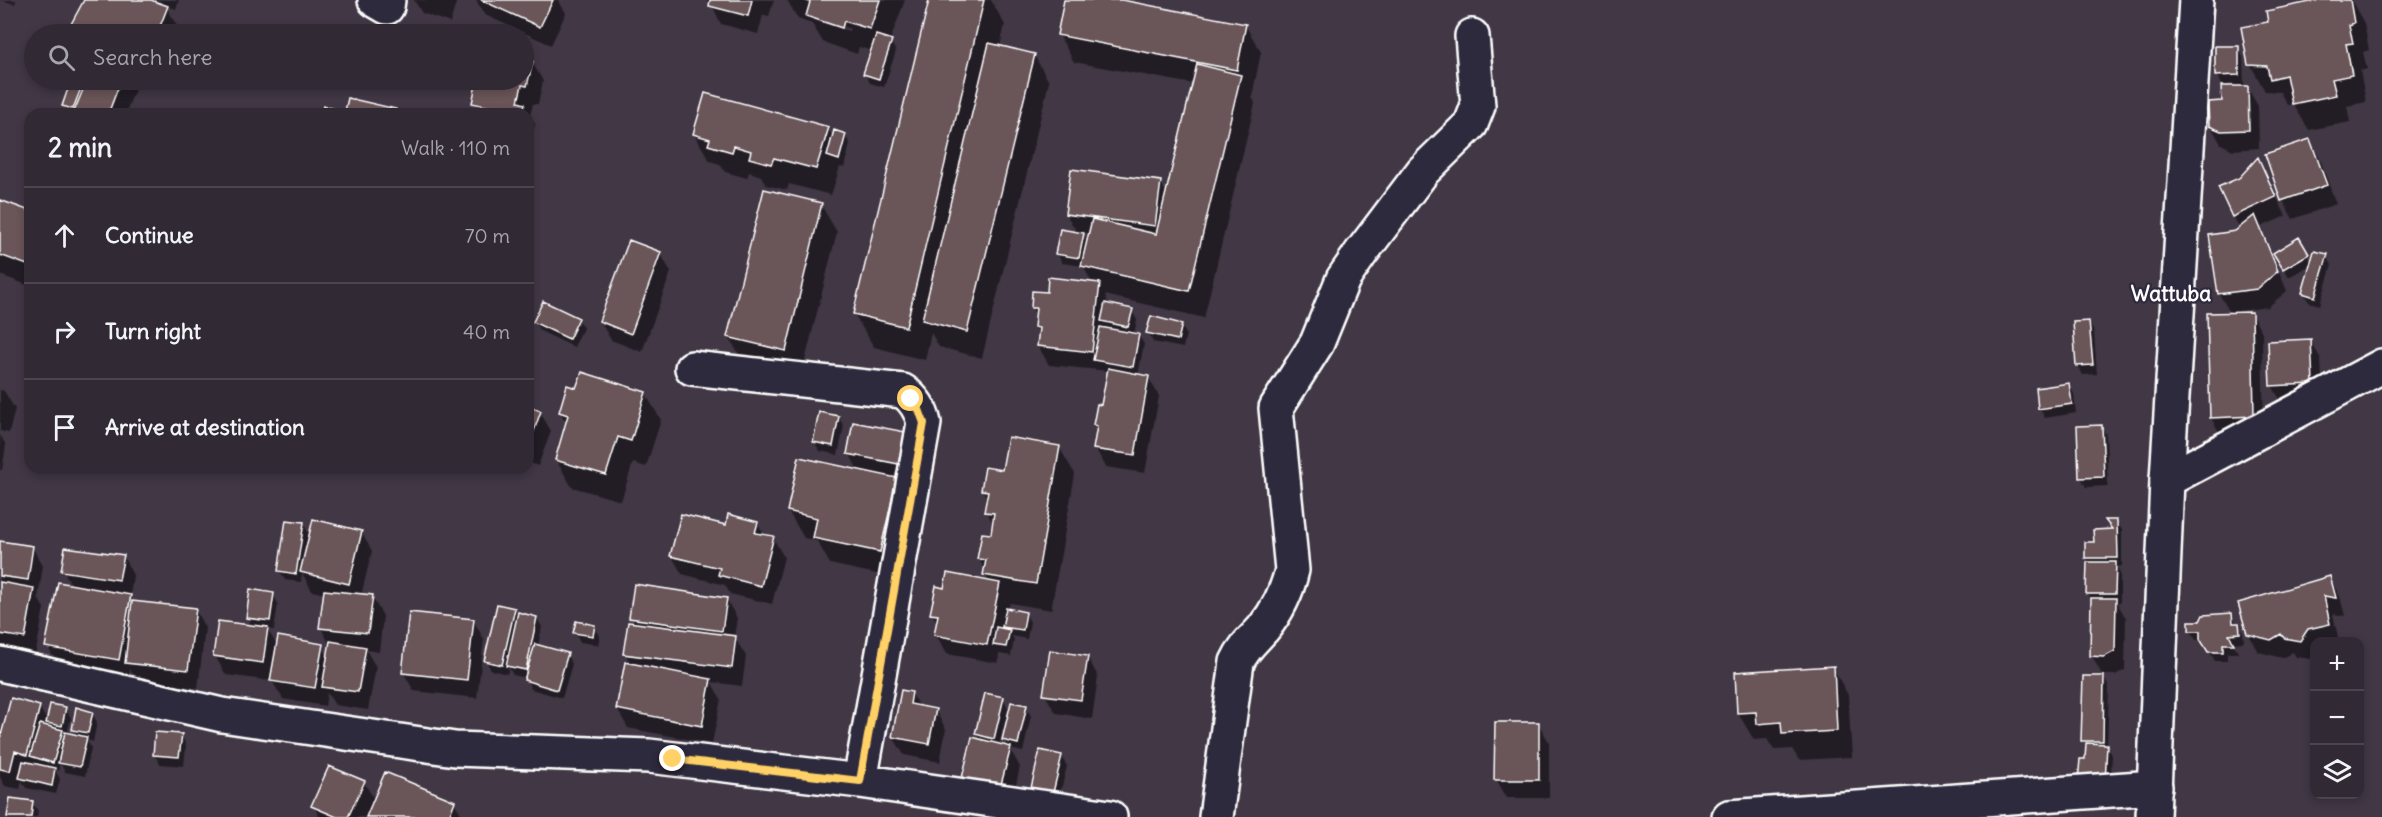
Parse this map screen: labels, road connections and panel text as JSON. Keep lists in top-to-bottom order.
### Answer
{
  "districts": ["Wattuba"],
  "page": {
    "search": "Search here",
    "heading": ["2 min", "Walk · 110 m"],
    "list": [
      ["Continue", "70 m"],
      ["Turn right", "40 m"],
      "Arrive at destination"
    ],
    "map_buttons": ["+", "−"]
  }
}
